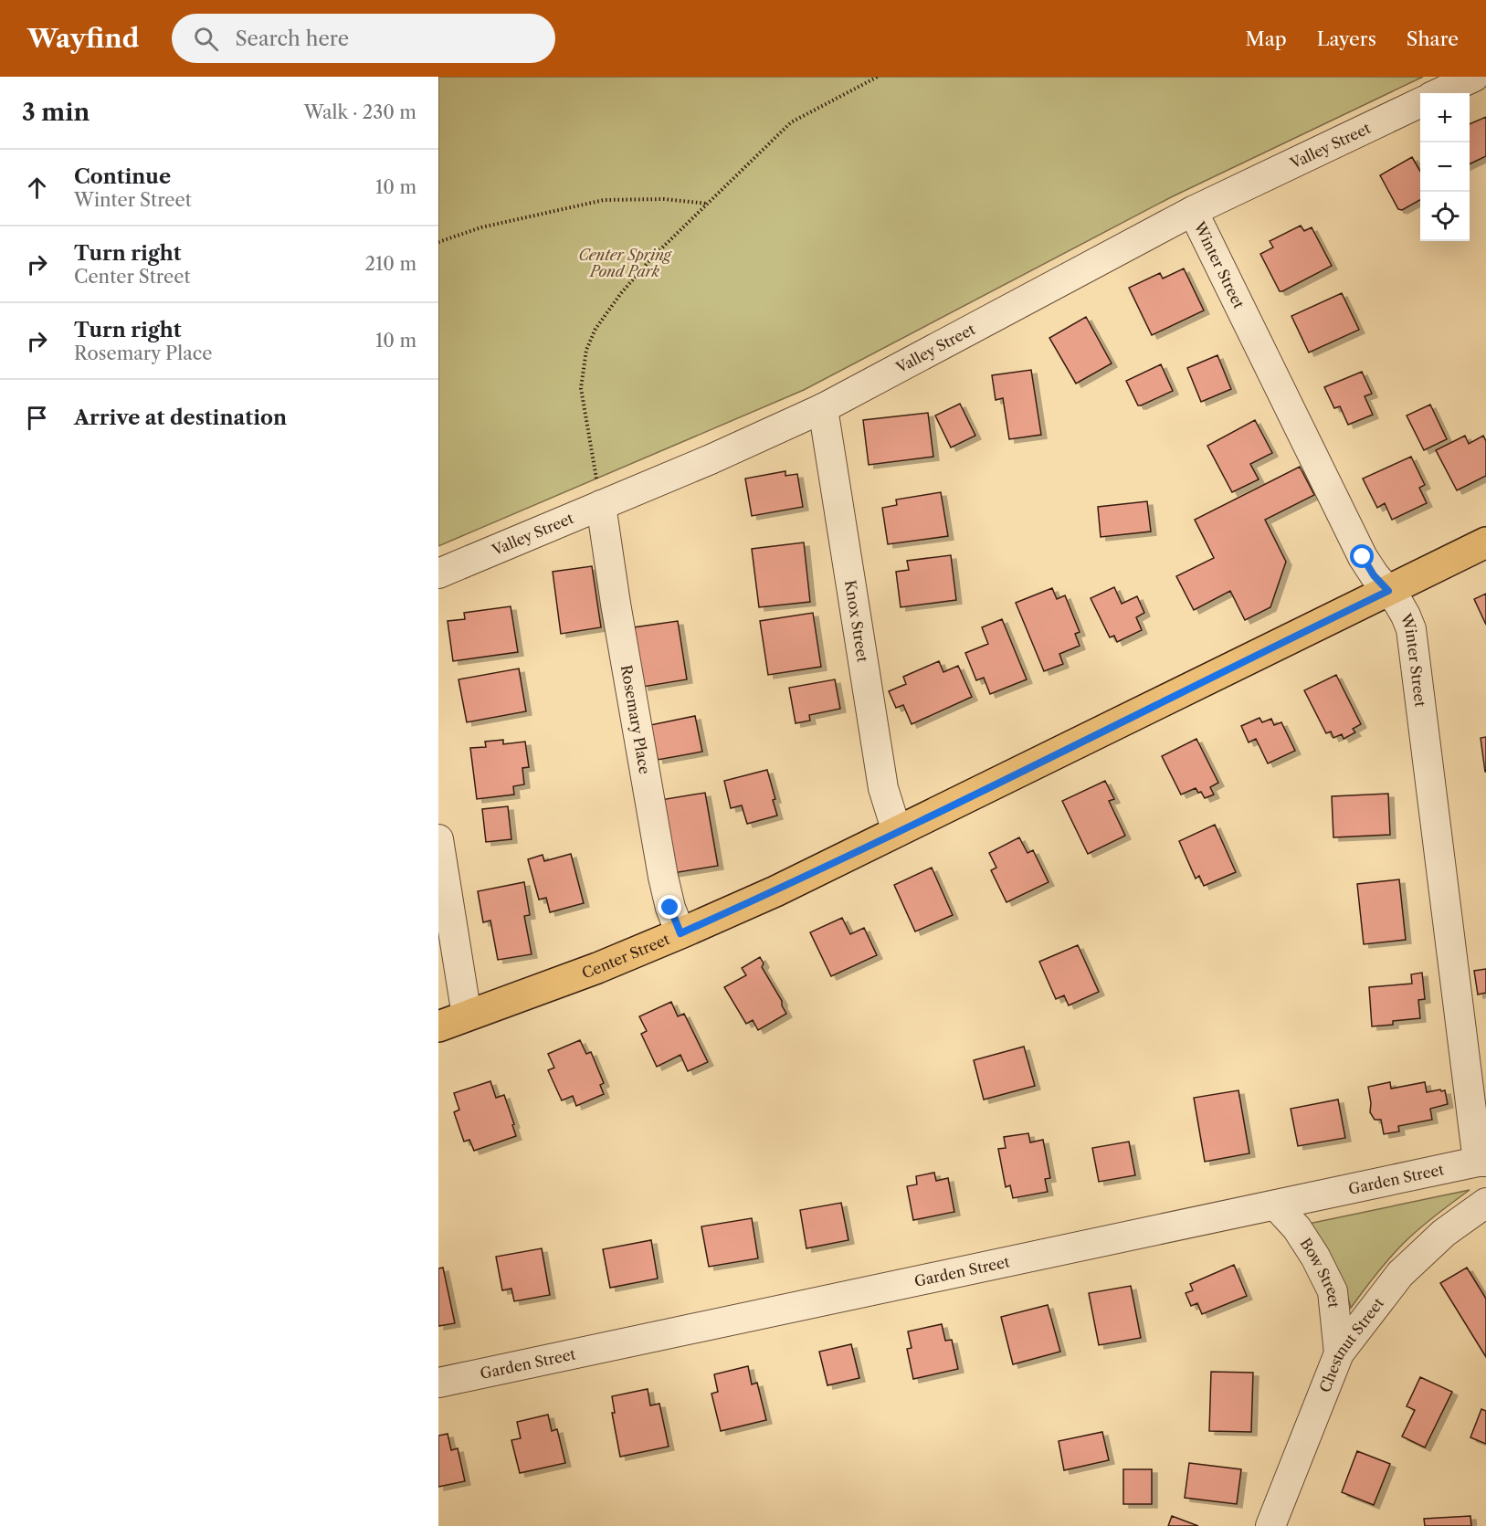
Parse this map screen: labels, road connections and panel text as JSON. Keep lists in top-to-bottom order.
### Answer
{
  "streets": {
    "main road": ["Center Street"],
    "street": [
      "Valley Street",
      "Winter Street",
      "Knox Street",
      "Rosemary Place",
      "Garden Street",
      "Bow Street",
      "Chestnut Street"
    ]
  },
  "crossings": [
    ["Valley Street", "Winter Street"],
    ["Valley Street", "Knox Street"],
    ["Valley Street", "Rosemary Place"],
    ["Winter Street", "Center Street"],
    ["Winter Street", "Garden Street"],
    ["Knox Street", "Center Street"],
    ["Rosemary Place", "Center Street"],
    ["Garden Street", "Bow Street"],
    ["Bow Street", "Chestnut Street"]
  ],
  "parks": ["Center Spring Pond Park"],
  "page": {
    "header": "Wayfind",
    "search": "Search here",
    "nav": ["Map", "Layers", "Share"],
    "heading": ["3 min", "Walk · 230 m"],
    "map_buttons": ["+", "−"],
    "list": [
      ["Continue", "Winter Street", "10 m"],
      ["Turn right", "Center Street", "210 m"],
      ["Turn right", "Rosemary Place", "10 m"],
      "Arrive at destination"
    ]
  }
}
